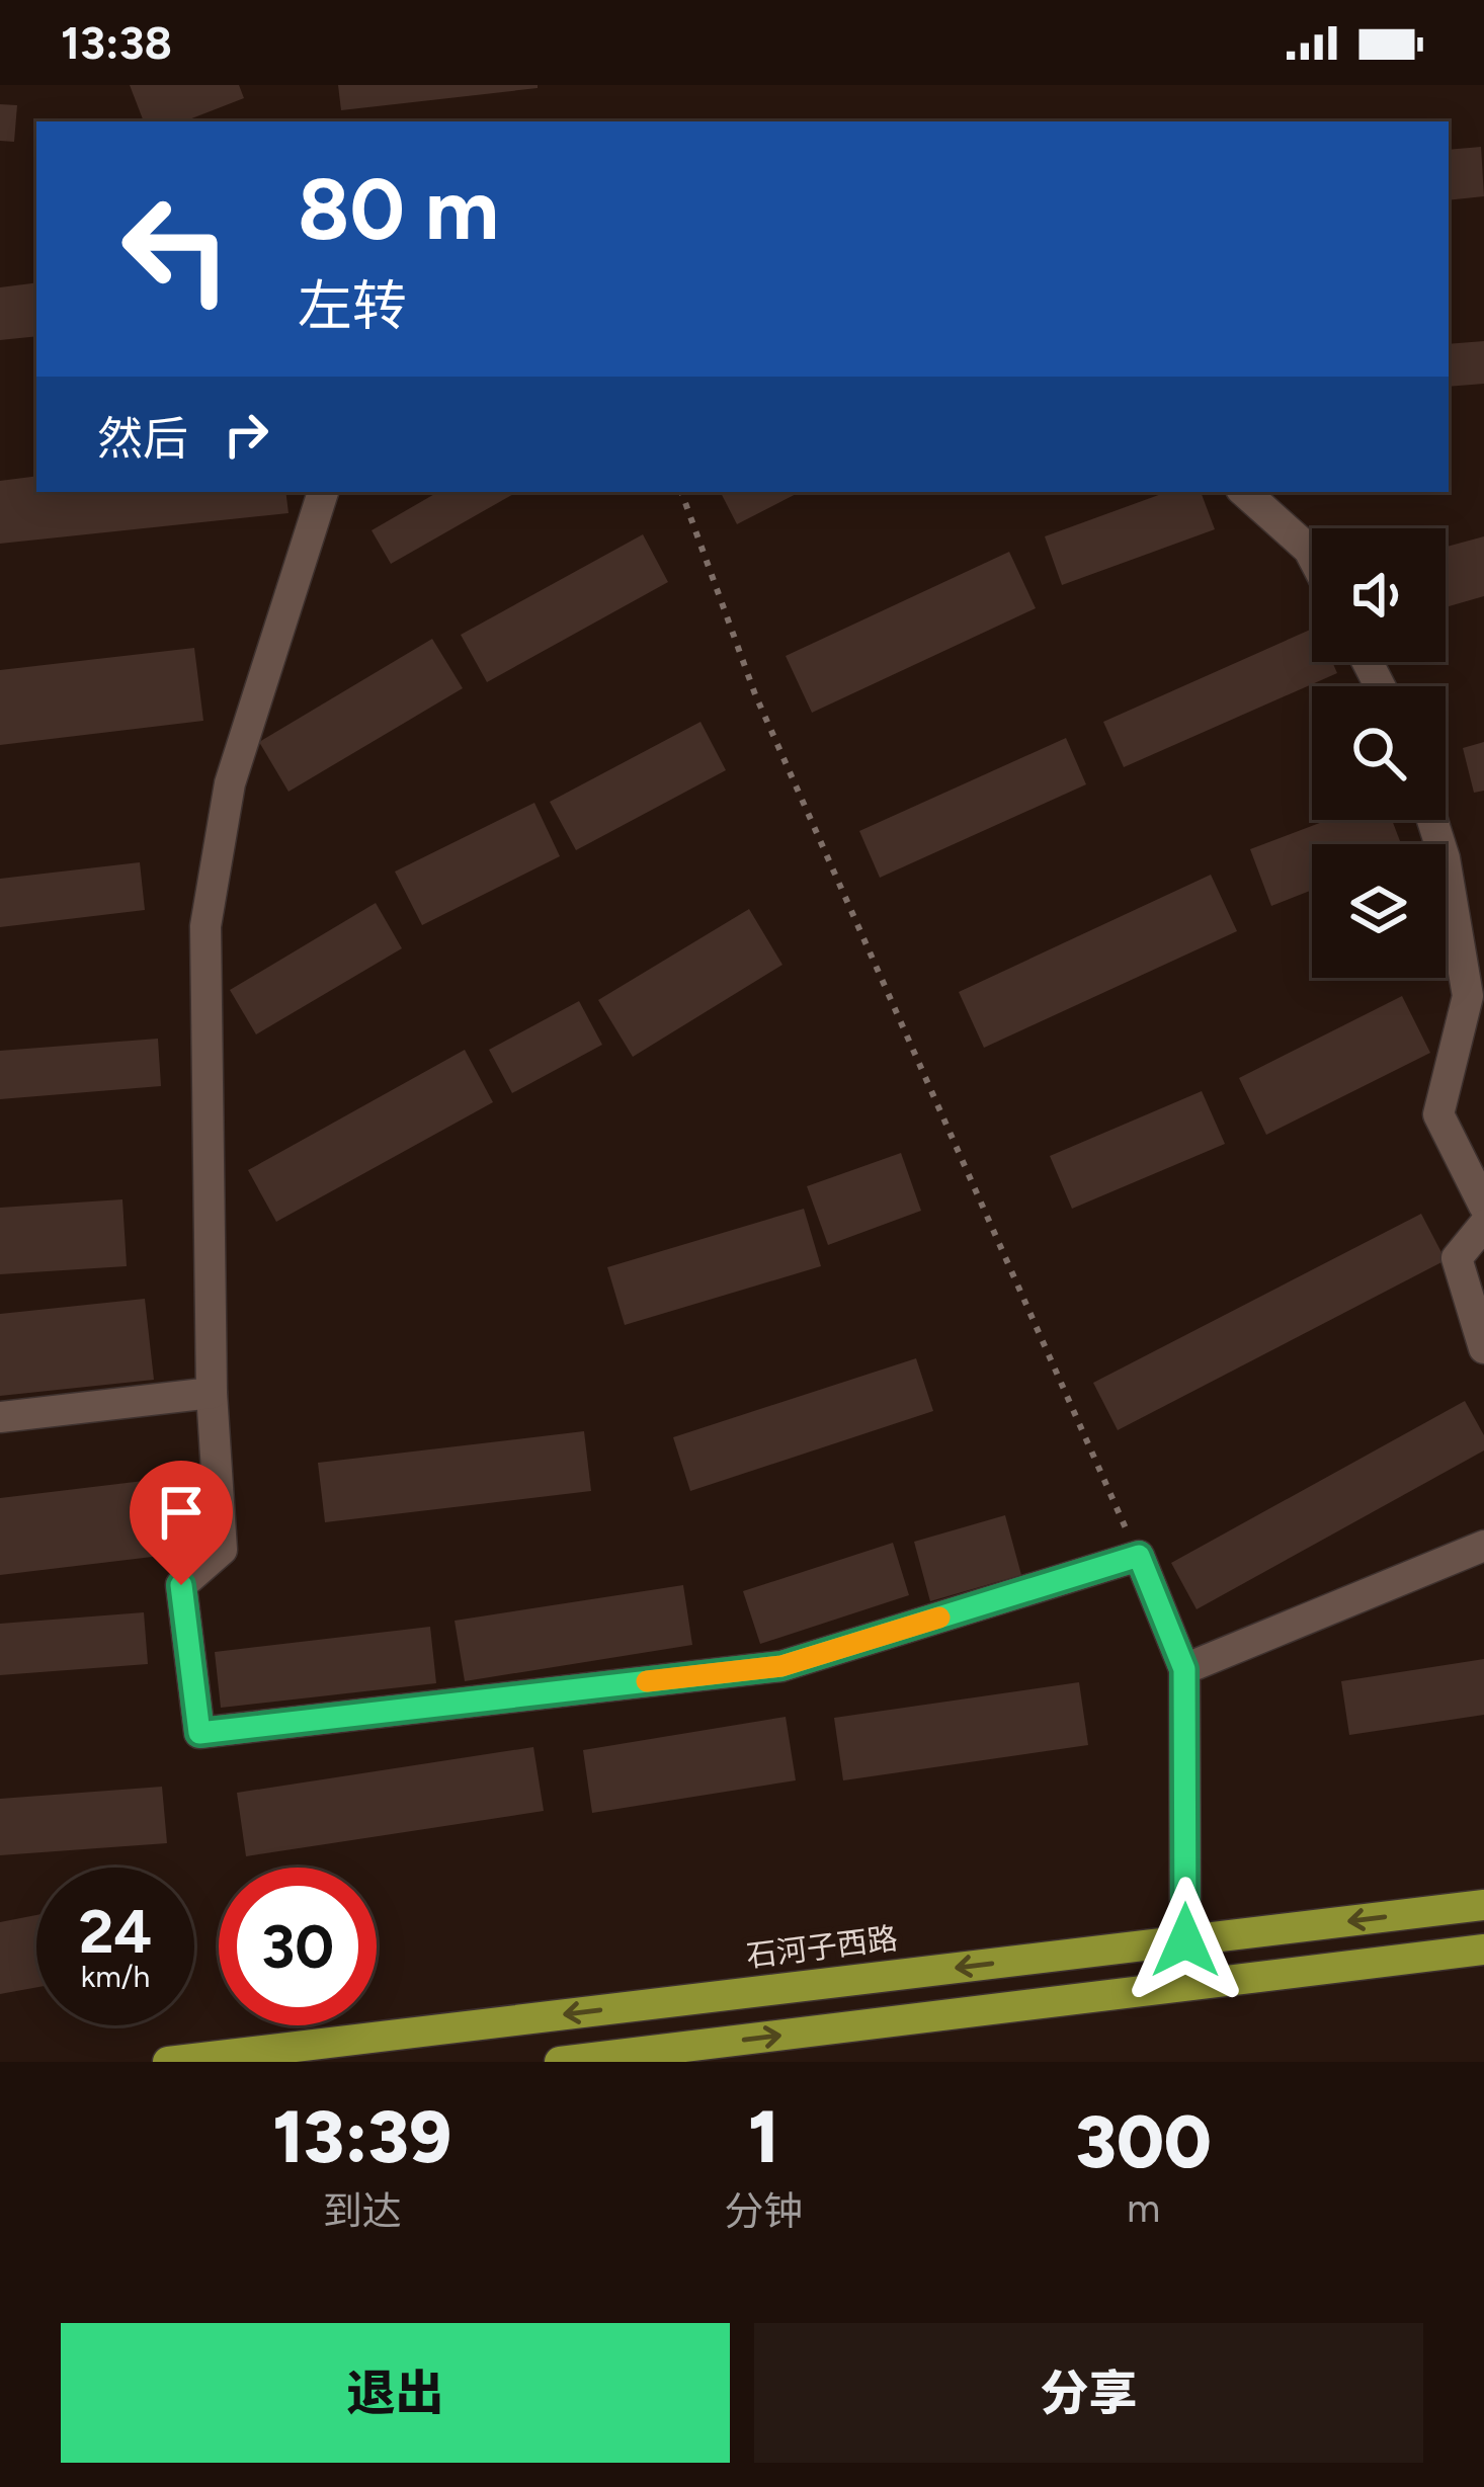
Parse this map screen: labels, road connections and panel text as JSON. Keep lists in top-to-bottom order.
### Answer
{
  "streets": {
    "main road": ["石河子西路"]
  },
  "page": {
    "status": "13:38",
    "turn": ["80 m", "左转"],
    "then": "然后",
    "speed": "24 km/h",
    "limit": "30",
    "eta": [
      "13:39",
      "到达",
      "1",
      "分钟",
      "300",
      "m"
    ],
    "buttons": ["退出", "分享"]
  }
}
